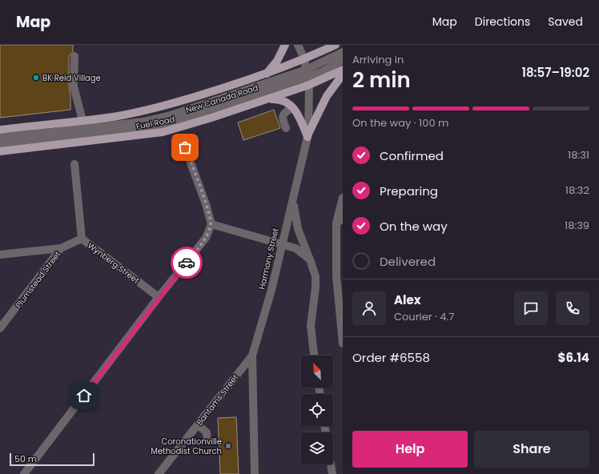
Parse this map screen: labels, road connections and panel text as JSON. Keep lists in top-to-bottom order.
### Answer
{
  "streets": {
    "main road": ["Fuel Road"],
    "street": [
      "New Canada Road",
      "Harmony Street",
      "Wynberg Street",
      "Plumstead Street",
      "Bantams Street"
    ]
  },
  "crossings": [
    ["New Canada Road", "Fuel Road"],
    ["New Canada Road", "Harmony Street"],
    ["Fuel Road", "Harmony Street"],
    ["Harmony Street", "Bantams Street"],
    ["Wynberg Street", "Plumstead Street"]
  ],
  "places": ["BK Reid Village", "Coronationville Methodist Church"],
  "scale_bar": "50 m",
  "north": "top left",
  "page": {
    "header": "Map",
    "nav": ["Map", "Directions", "Saved"],
    "heading": ["2 min", "Arriving in", "18:57–19:02"],
    "panel": [
      "Alex",
      "Courier · 4.7",
      "Order #6558",
      "$6.14"
    ],
    "bar": "On the way · 100 m",
    "list": [
      ["Confirmed", "18:31"],
      ["Preparing", "18:32"],
      ["On the way", "18:39"],
      "Delivered"
    ],
    "buttons": ["Help", "Share"],
    "scale": "50 m"
  }
}
